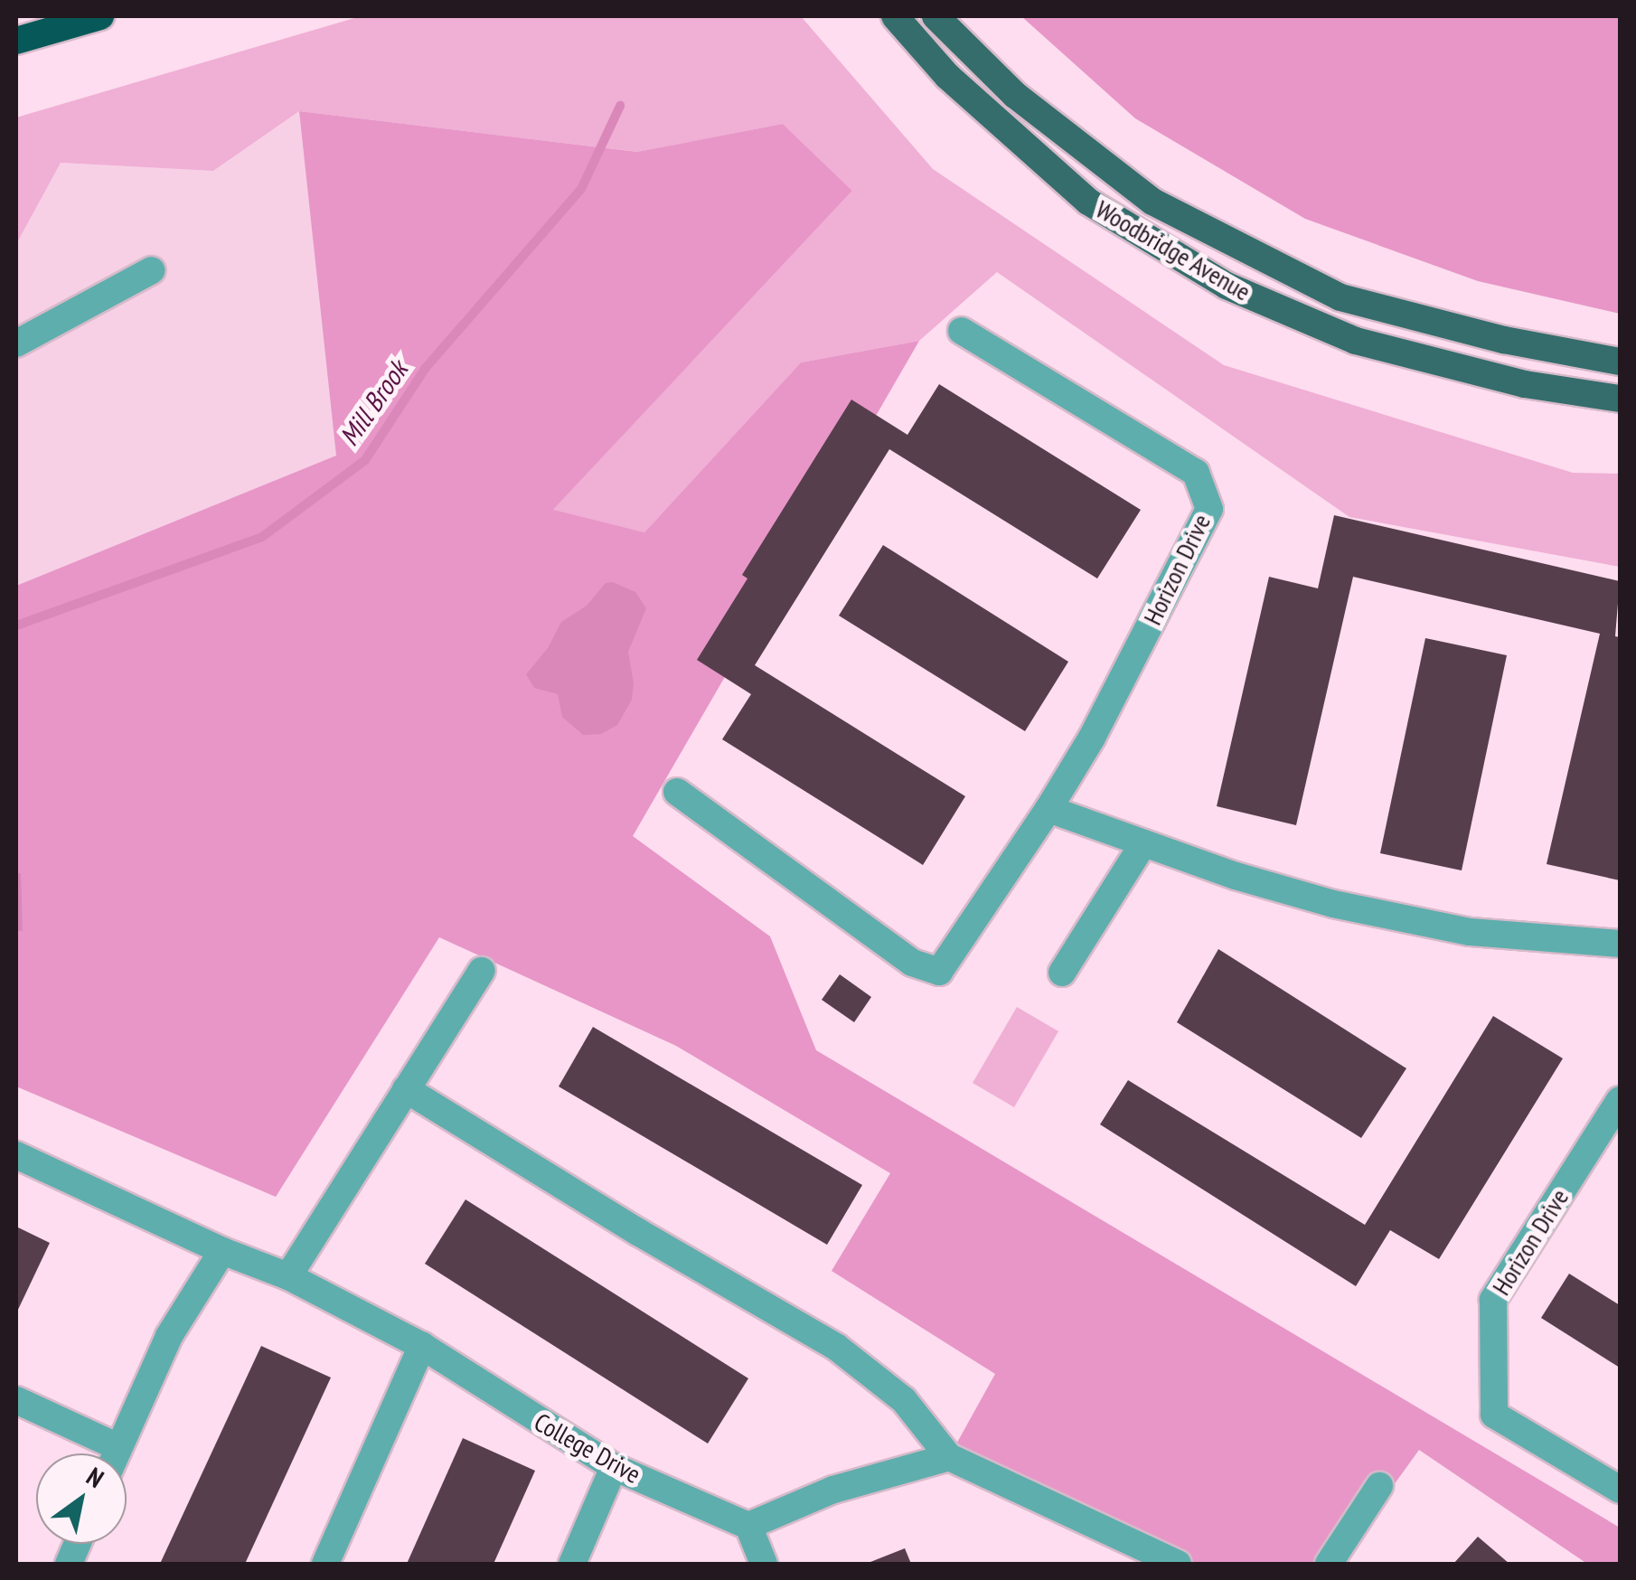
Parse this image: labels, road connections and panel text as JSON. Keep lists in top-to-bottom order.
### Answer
{
  "streets": {
    "main road": ["Woodbridge Avenue"],
    "street": ["Horizon Drive", "College Drive"]
  },
  "water": ["Mill Brook"],
  "north": "top right"
}
